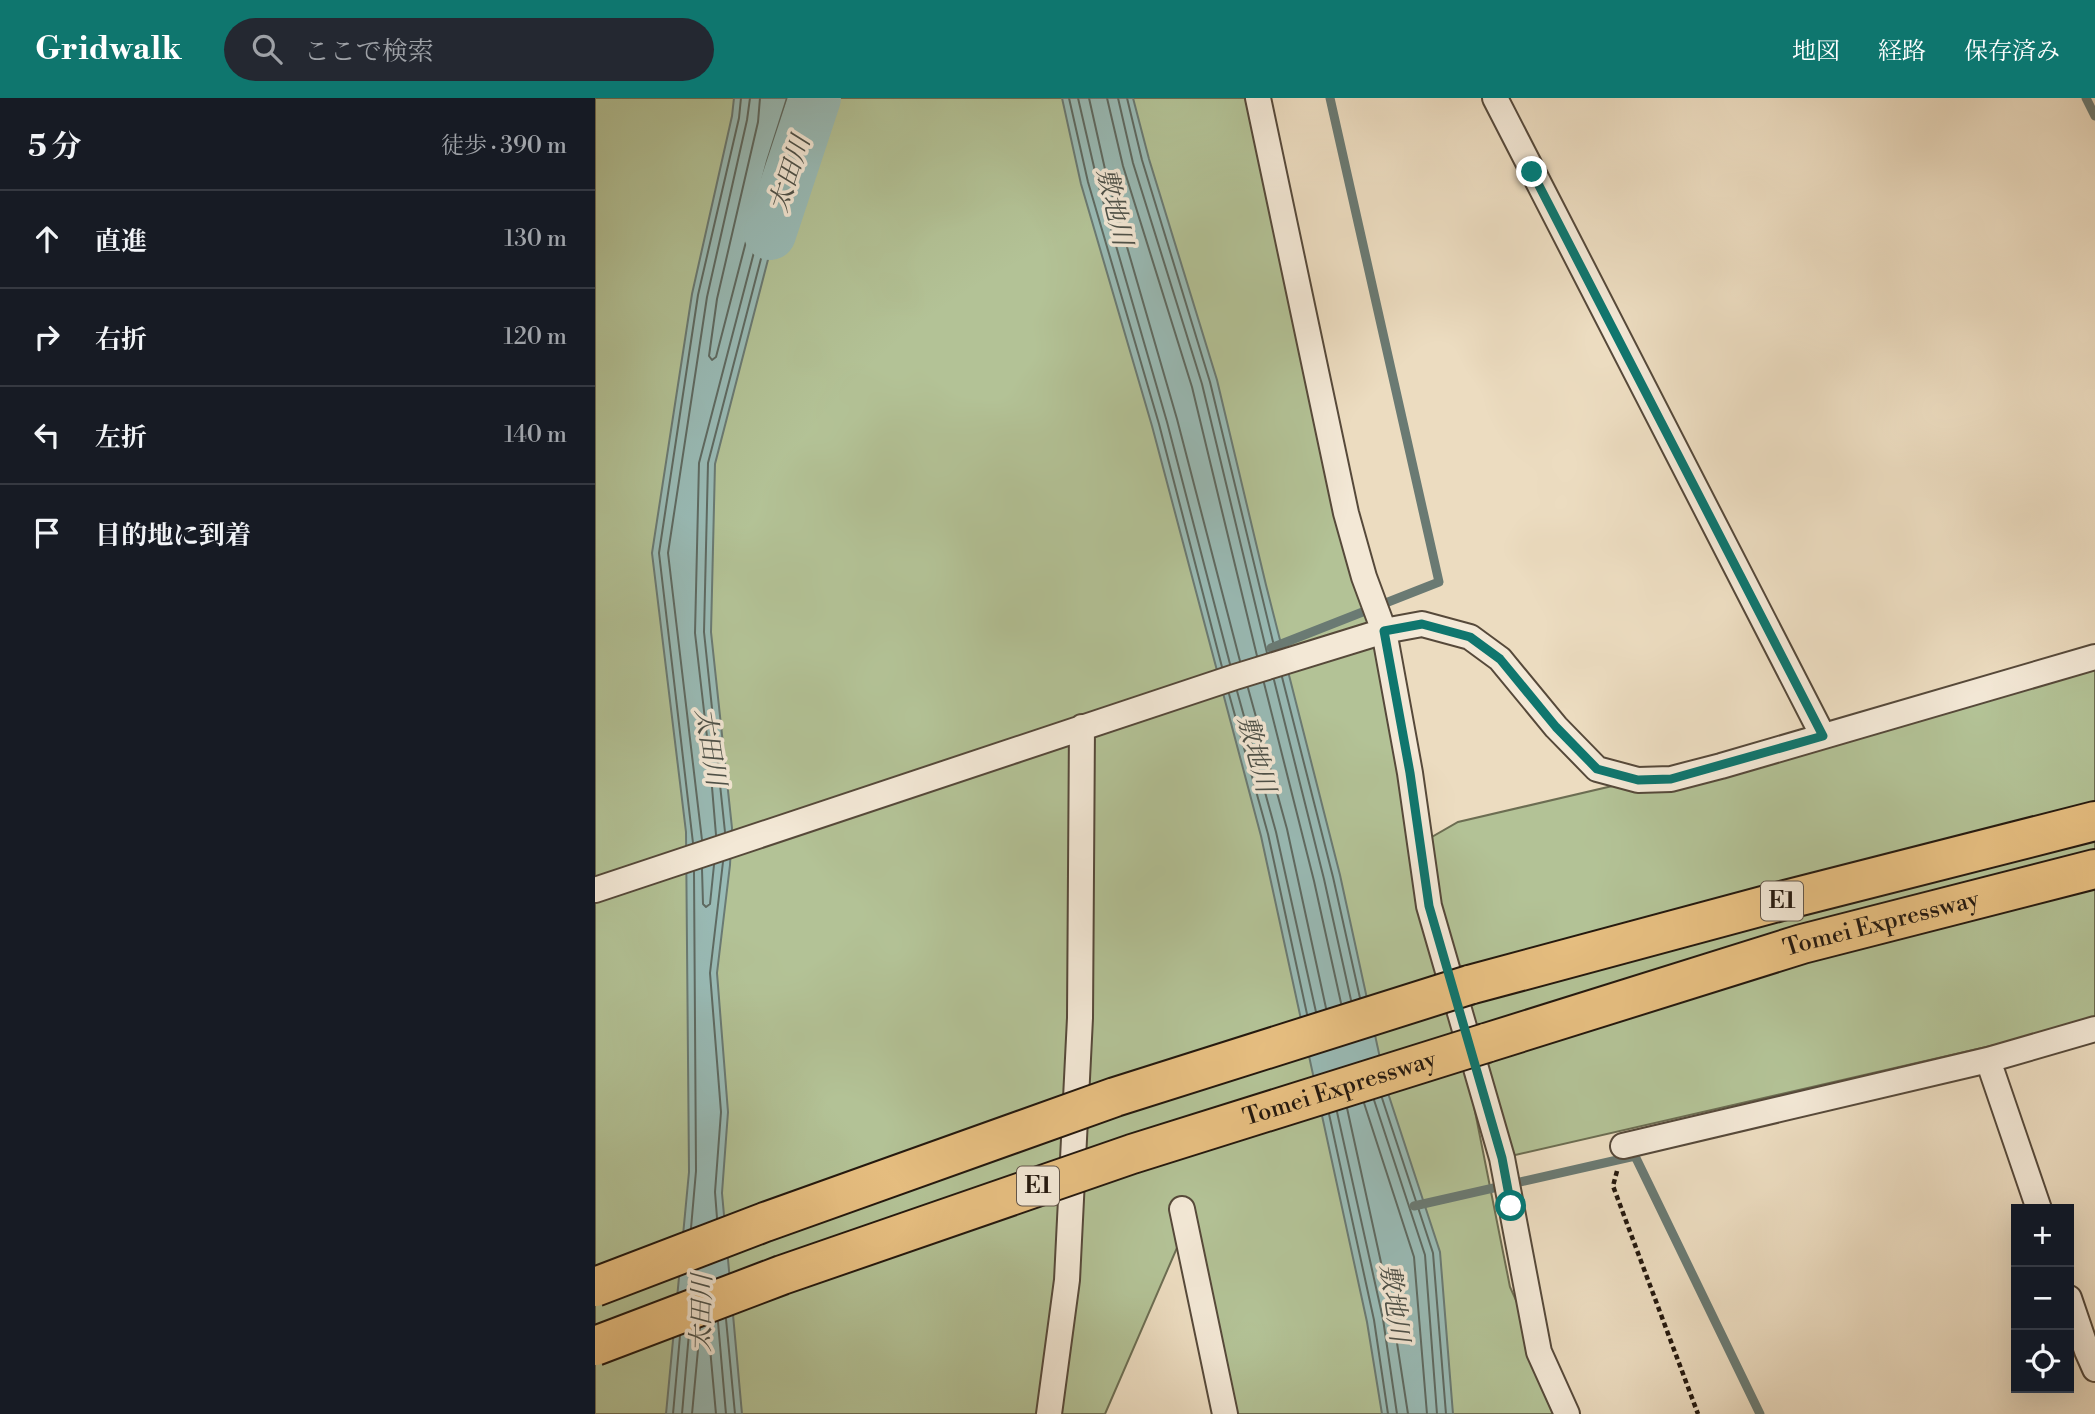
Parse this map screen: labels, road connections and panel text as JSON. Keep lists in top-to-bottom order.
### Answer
{
  "streets": {
    "highway": ["E1", "Tomei Expressway"]
  },
  "water": ["太田川", "敷地川"],
  "page": {
    "header": "Gridwalk",
    "search": "ここで検索",
    "nav": ["地図", "経路", "保存済み"],
    "heading": ["5 分", "徒歩 · 390 m"],
    "list": [
      ["直進", "130 m"],
      ["右折", "120 m"],
      ["左折", "140 m"],
      "目的地に到着"
    ],
    "map_buttons": ["+", "−"]
  }
}
